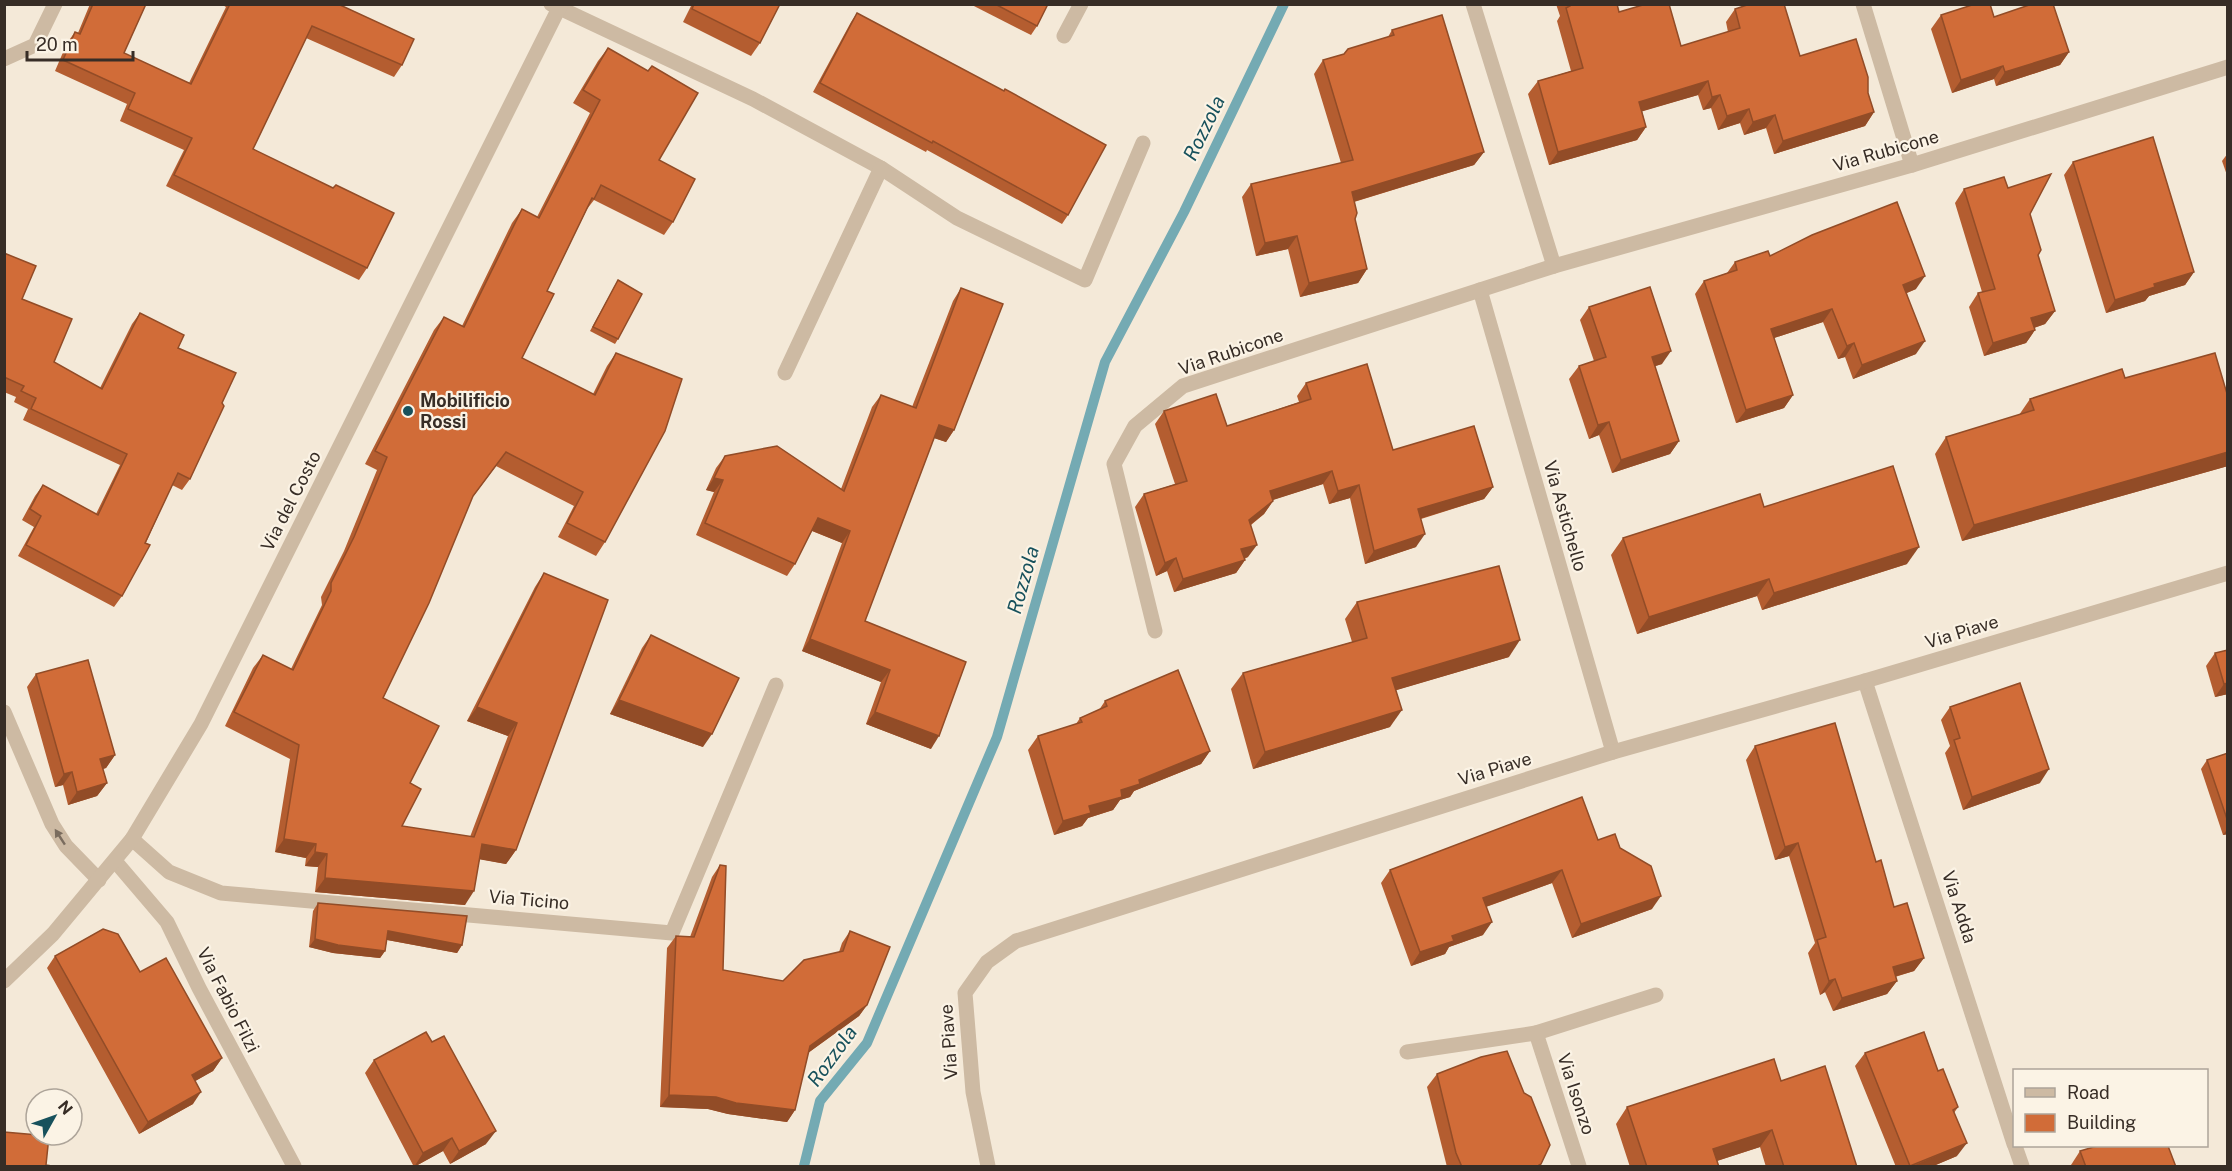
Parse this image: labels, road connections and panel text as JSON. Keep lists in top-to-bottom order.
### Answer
{
  "streets": {
    "street": [
      "Via Rubicone",
      "Via del Costo",
      "Via Astichello",
      "Via Piave",
      "Via Ticino",
      "Via Adda",
      "Via Fabio Filzi",
      "Via Isonzo"
    ]
  },
  "crossings": [
    ["Via Rubicone", "Via Astichello"],
    ["Via del Costo", "Via Ticino"],
    ["Via del Costo", "Via Fabio Filzi"],
    ["Via Astichello", "Via Piave"],
    ["Via Piave", "Via Adda"]
  ],
  "water": ["Rozzola"],
  "places": ["Mobilificio Rossi"],
  "legend": ["Road", "Building"],
  "scale_bar": "20 m",
  "north": "top right"
}
